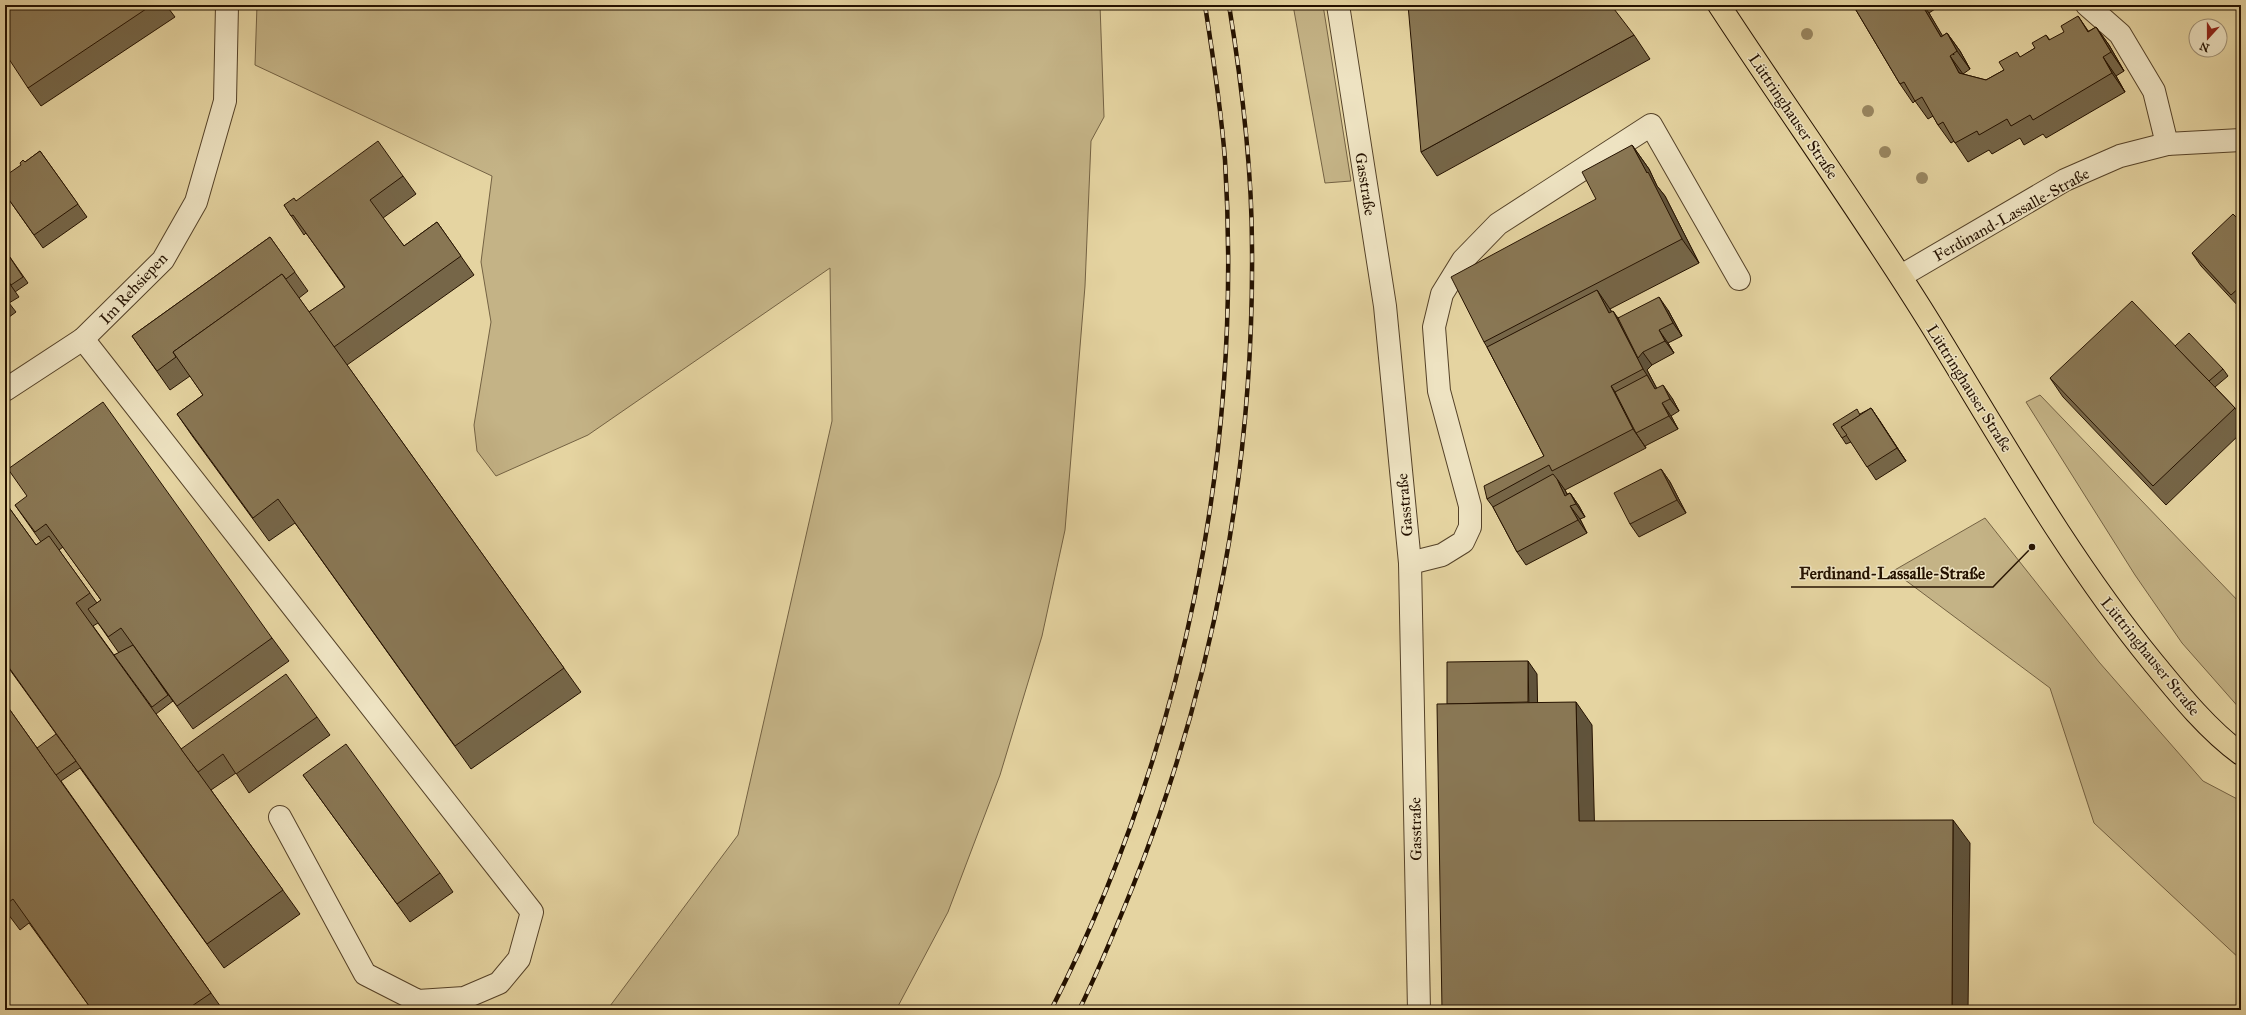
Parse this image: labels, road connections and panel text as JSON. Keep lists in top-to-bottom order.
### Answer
{
  "streets": {
    "main road": ["Lüttringhauser Straße"],
    "street": ["Gasstraße", "Ferdinand-Lassalle-Straße", "Im Rehsiepen"]
  },
  "crossings": [
    ["Lüttringhauser Straße", "Ferdinand-Lassalle-Straße"]
  ],
  "places": ["Ferdinand-Lassalle-Straße"],
  "north": "bottom"
}
